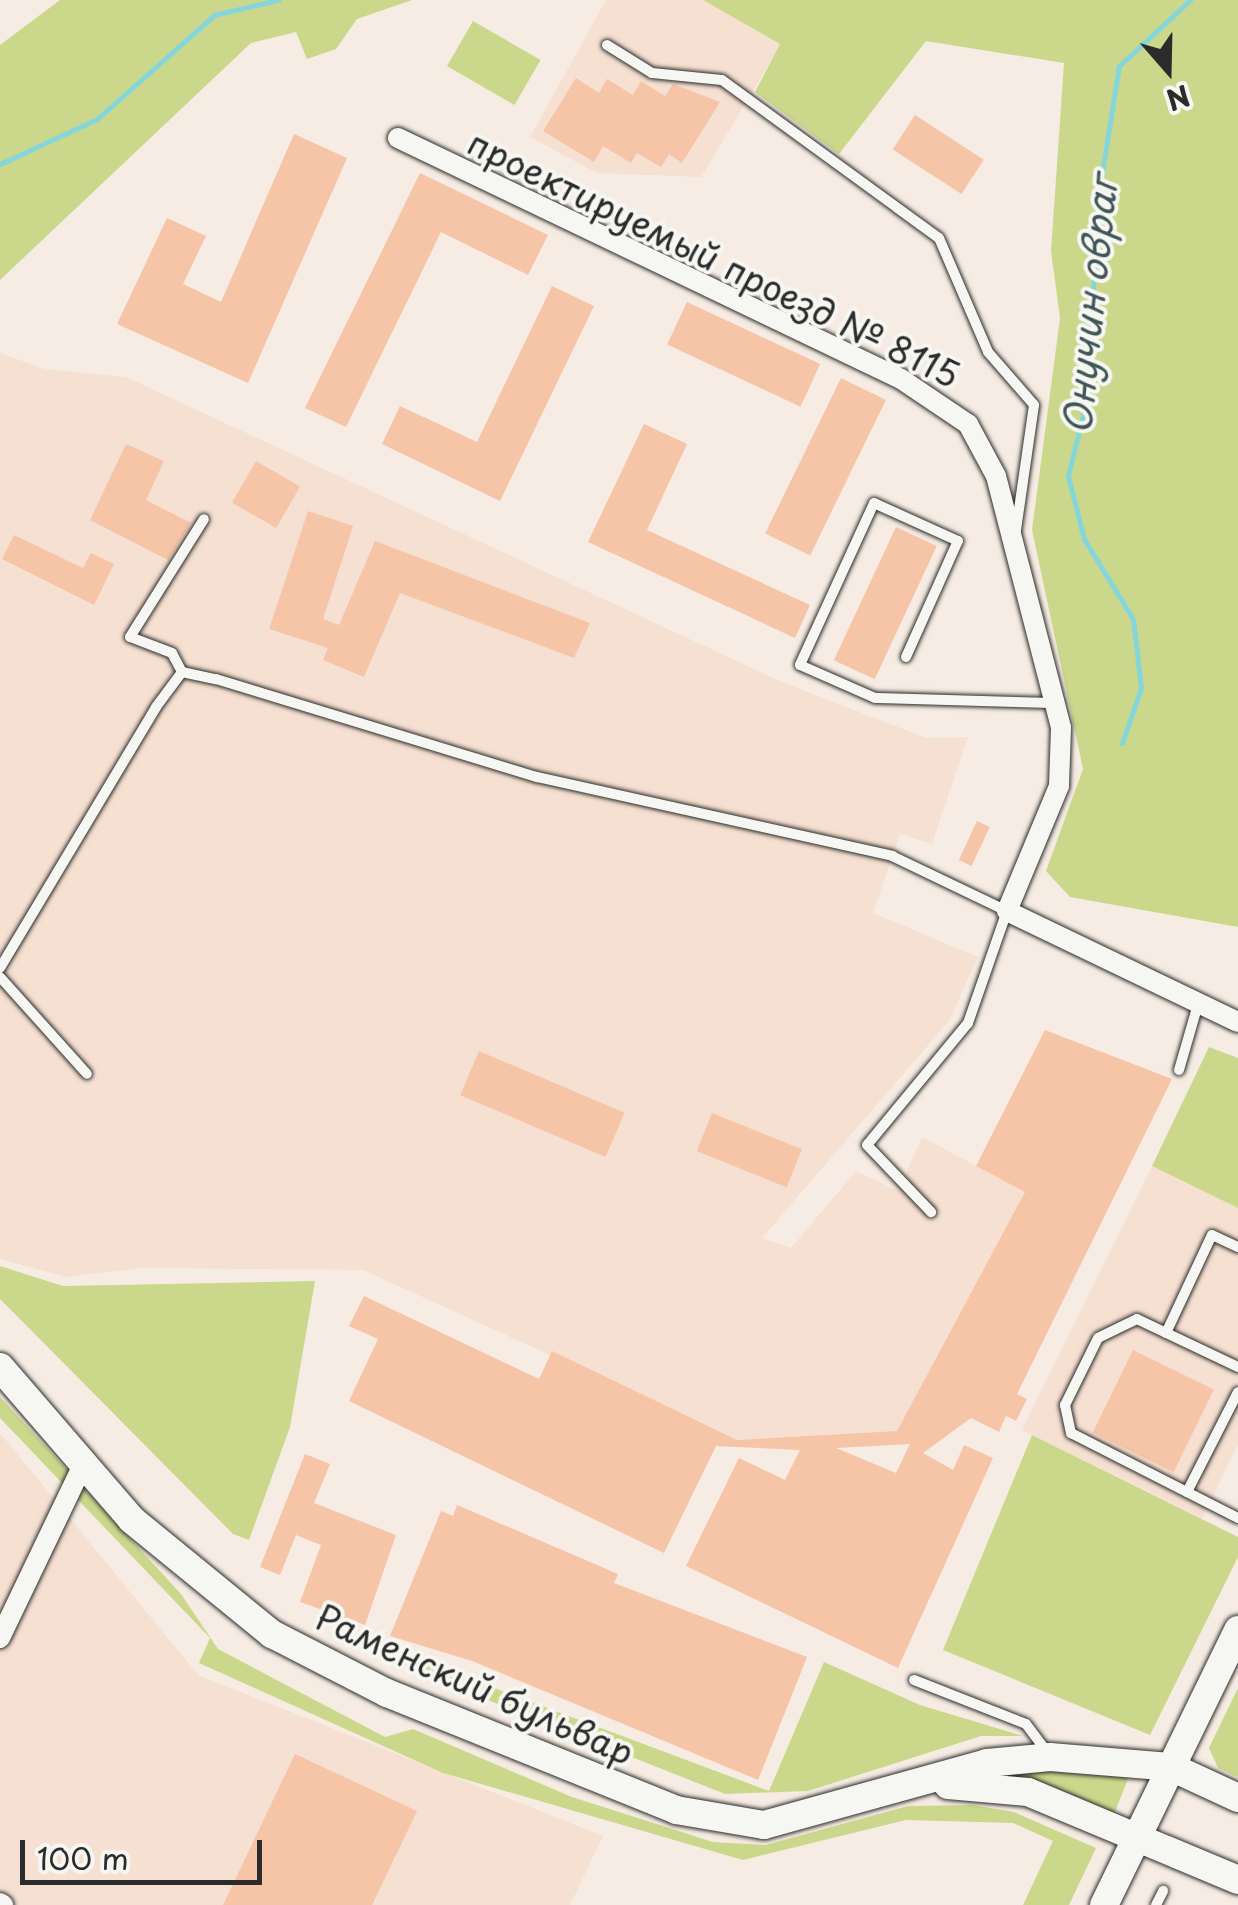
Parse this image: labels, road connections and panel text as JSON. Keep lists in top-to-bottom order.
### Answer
{
  "streets": {
    "street": ["проектируемый проезд № 8115", "Раменский бульвар"]
  },
  "water": ["Онучин овраг"],
  "scale_bar": "100 m",
  "north": "bottom"
}
